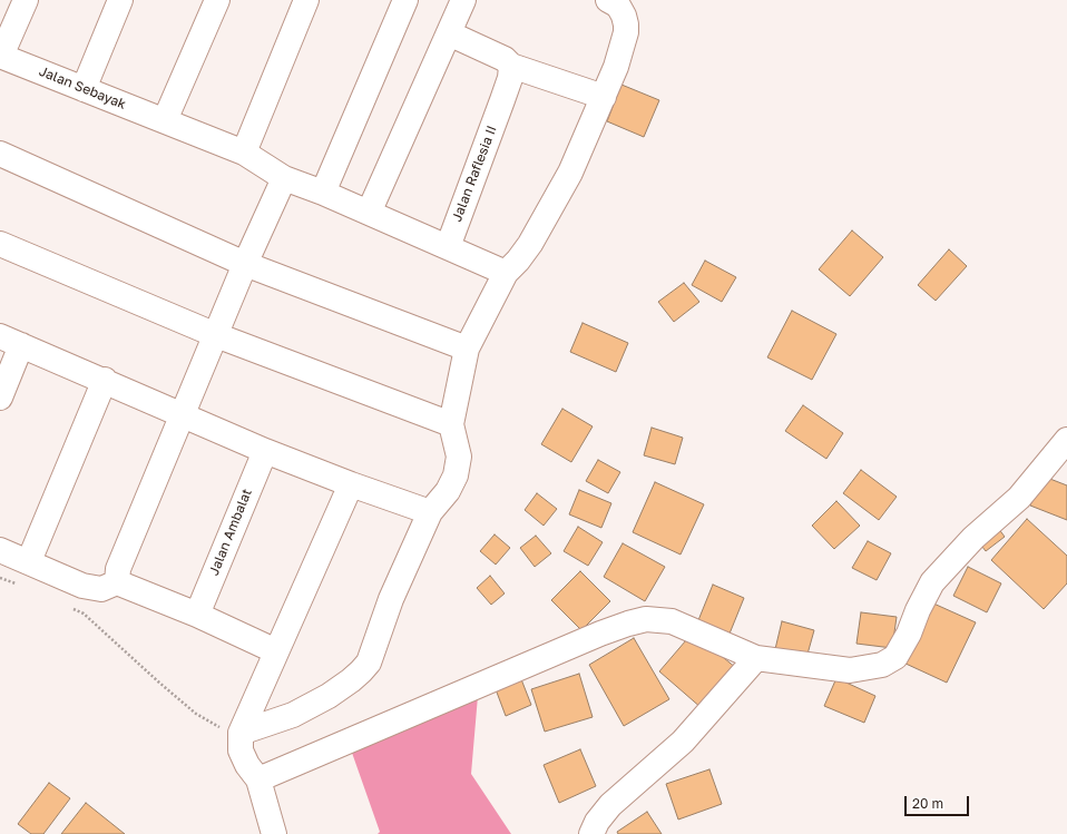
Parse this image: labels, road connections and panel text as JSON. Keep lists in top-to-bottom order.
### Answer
{
  "streets": {
    "street": ["Jalan Sebayak", "Jalan Raflesia II", "Jalan Ambalat"]
  },
  "crossings": [
    ["Jalan Sebayak", "Jalan Raflesia II"]
  ],
  "scale_bar": "20 m"
}
